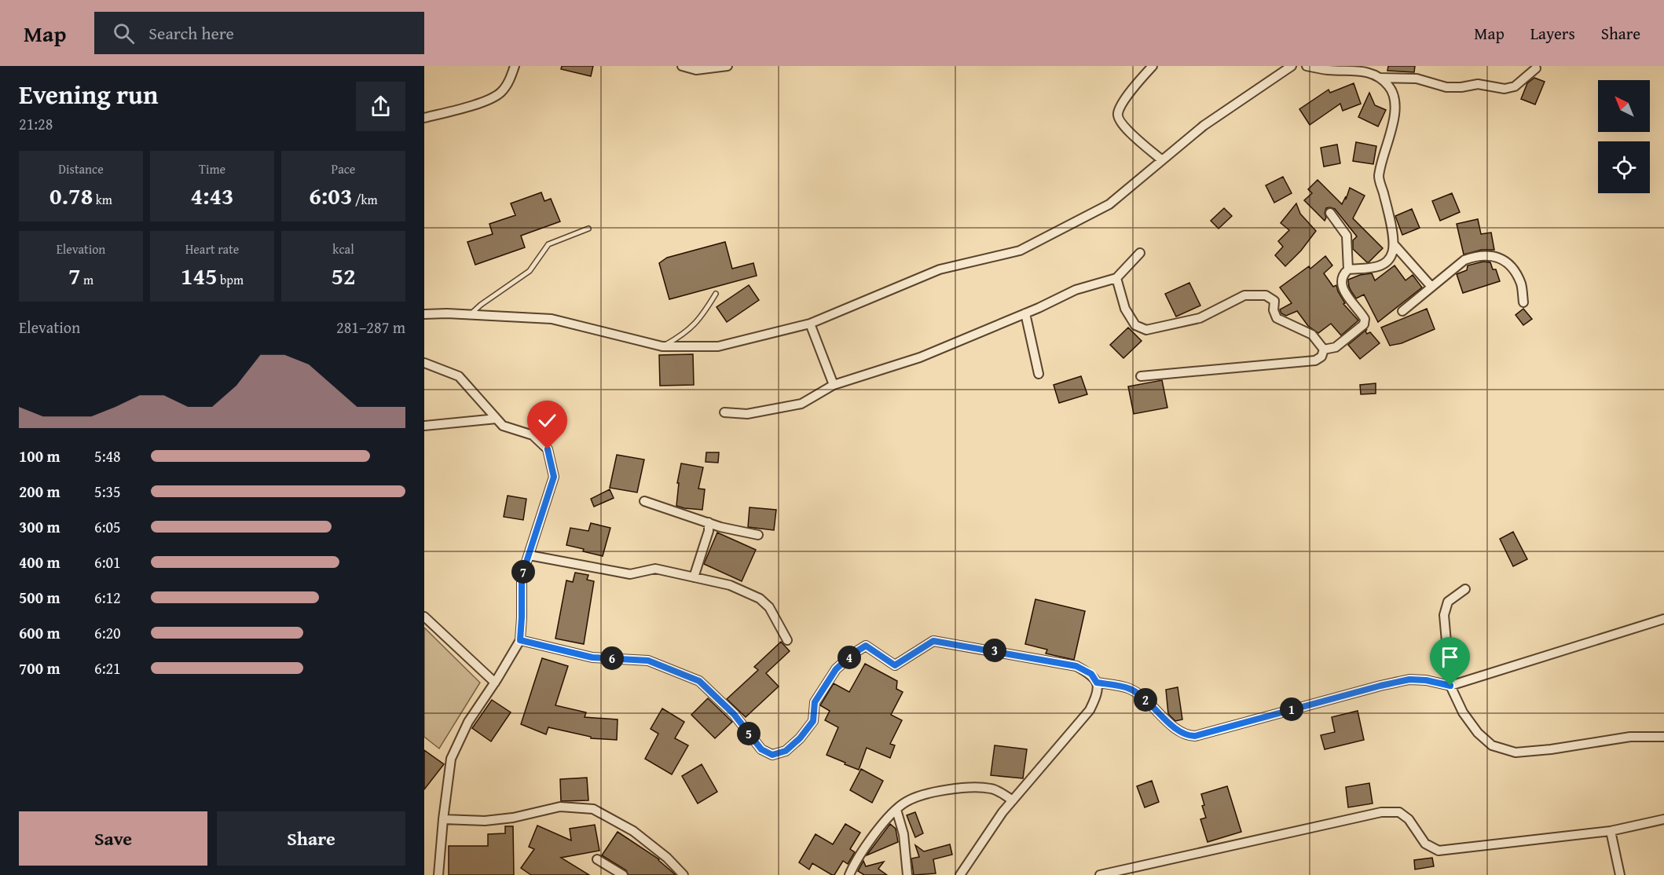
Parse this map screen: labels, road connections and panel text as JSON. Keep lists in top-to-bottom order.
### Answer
{
  "north": "top left",
  "page": {
    "header": "Map",
    "search": "Search here",
    "nav": ["Map", "Layers", "Share"],
    "heading": ["Evening run", "21:28"],
    "stats": [
      ["Distance", "0.78 km"],
      ["Time", "4:43"],
      ["Pace", "6:03 /km"],
      ["Elevation", "7 m"],
      ["Heart rate", "145 bpm"],
      ["kcal", "52"]
    ],
    "chart": ["Elevation", "281–287 m"],
    "list": [
      {
        "name": "100 m",
        "note": "5:48"
      },
      {
        "name": "200 m",
        "note": "5:35"
      },
      {
        "name": "300 m",
        "note": "6:05"
      },
      {
        "name": "400 m",
        "note": "6:01"
      },
      {
        "name": "500 m",
        "note": "6:12"
      },
      {
        "name": "600 m",
        "note": "6:20"
      },
      {
        "name": "700 m",
        "note": "6:21"
      }
    ],
    "pins": [
      "7",
      "3",
      "4",
      "6",
      "2",
      "1",
      "5"
    ],
    "buttons": ["Save", "Share"]
  }
}
